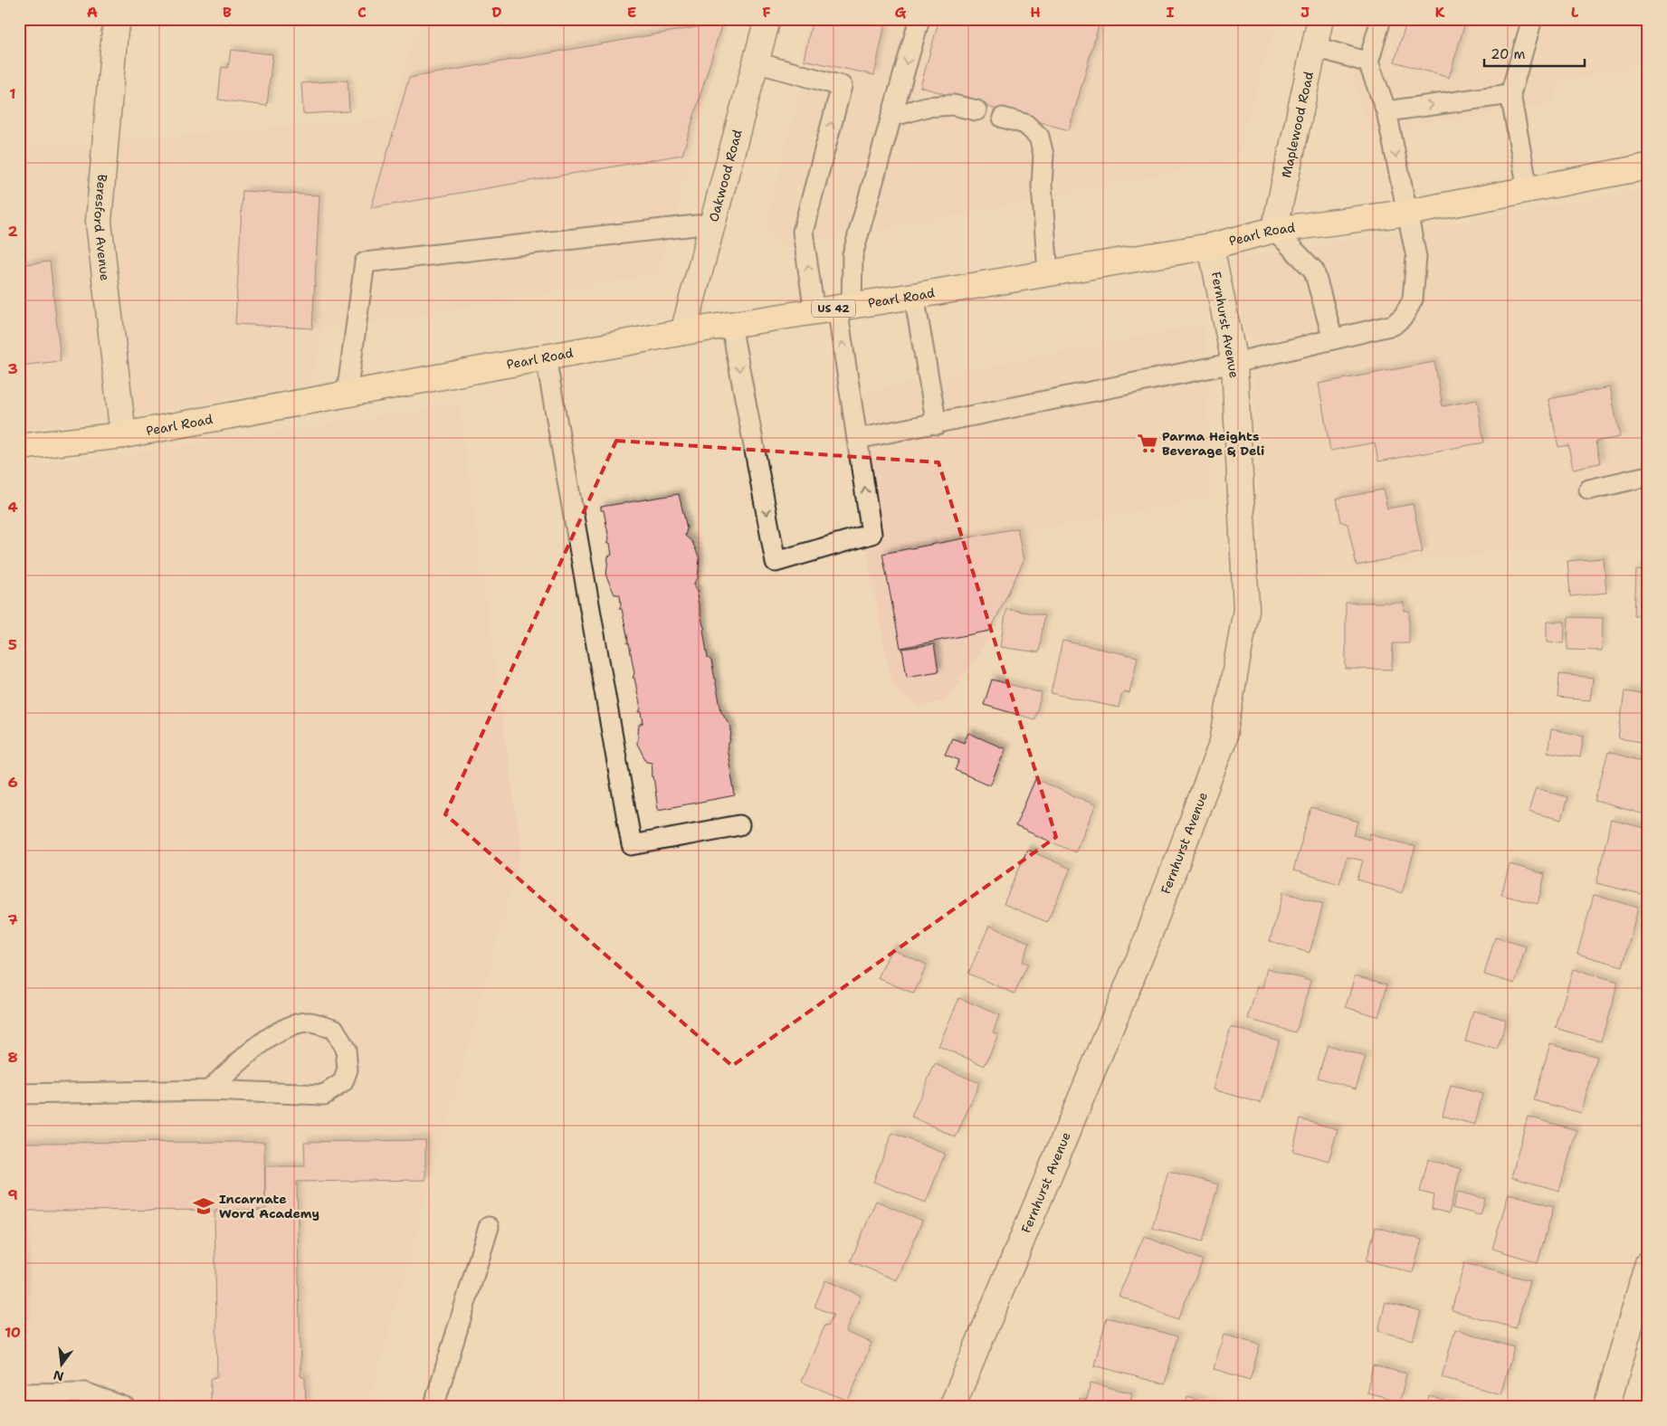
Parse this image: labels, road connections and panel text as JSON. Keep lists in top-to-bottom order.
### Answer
{
  "streets": {
    "main road": ["Pearl Road", "US 42"],
    "street": [
      "Maplewood Road",
      "Oakwood Road",
      "Beresford Avenue",
      "Fernhurst Avenue"
    ]
  },
  "crossings": [
    ["Maplewood Road", "Pearl Road"],
    ["Oakwood Road", "Pearl Road"],
    ["Beresford Avenue", "Pearl Road"],
    ["Pearl Road", "Fernhurst Avenue"]
  ],
  "places": {
    "supermarket": ["Parma Heights Beverage & Deli"],
    "school or university": ["Incarnate Word Academy"]
  },
  "scale_bar": "20 m",
  "north": "bottom",
  "grid": {
    "columns": [
      "A",
      "B",
      "C",
      "D",
      "E",
      "F",
      "G",
      "H",
      "I",
      "J",
      "K",
      "L"
    ],
    "rows": [
      "1",
      "2",
      "3",
      "4",
      "5",
      "6",
      "7",
      "8",
      "9",
      "10"
    ]
  }
}
